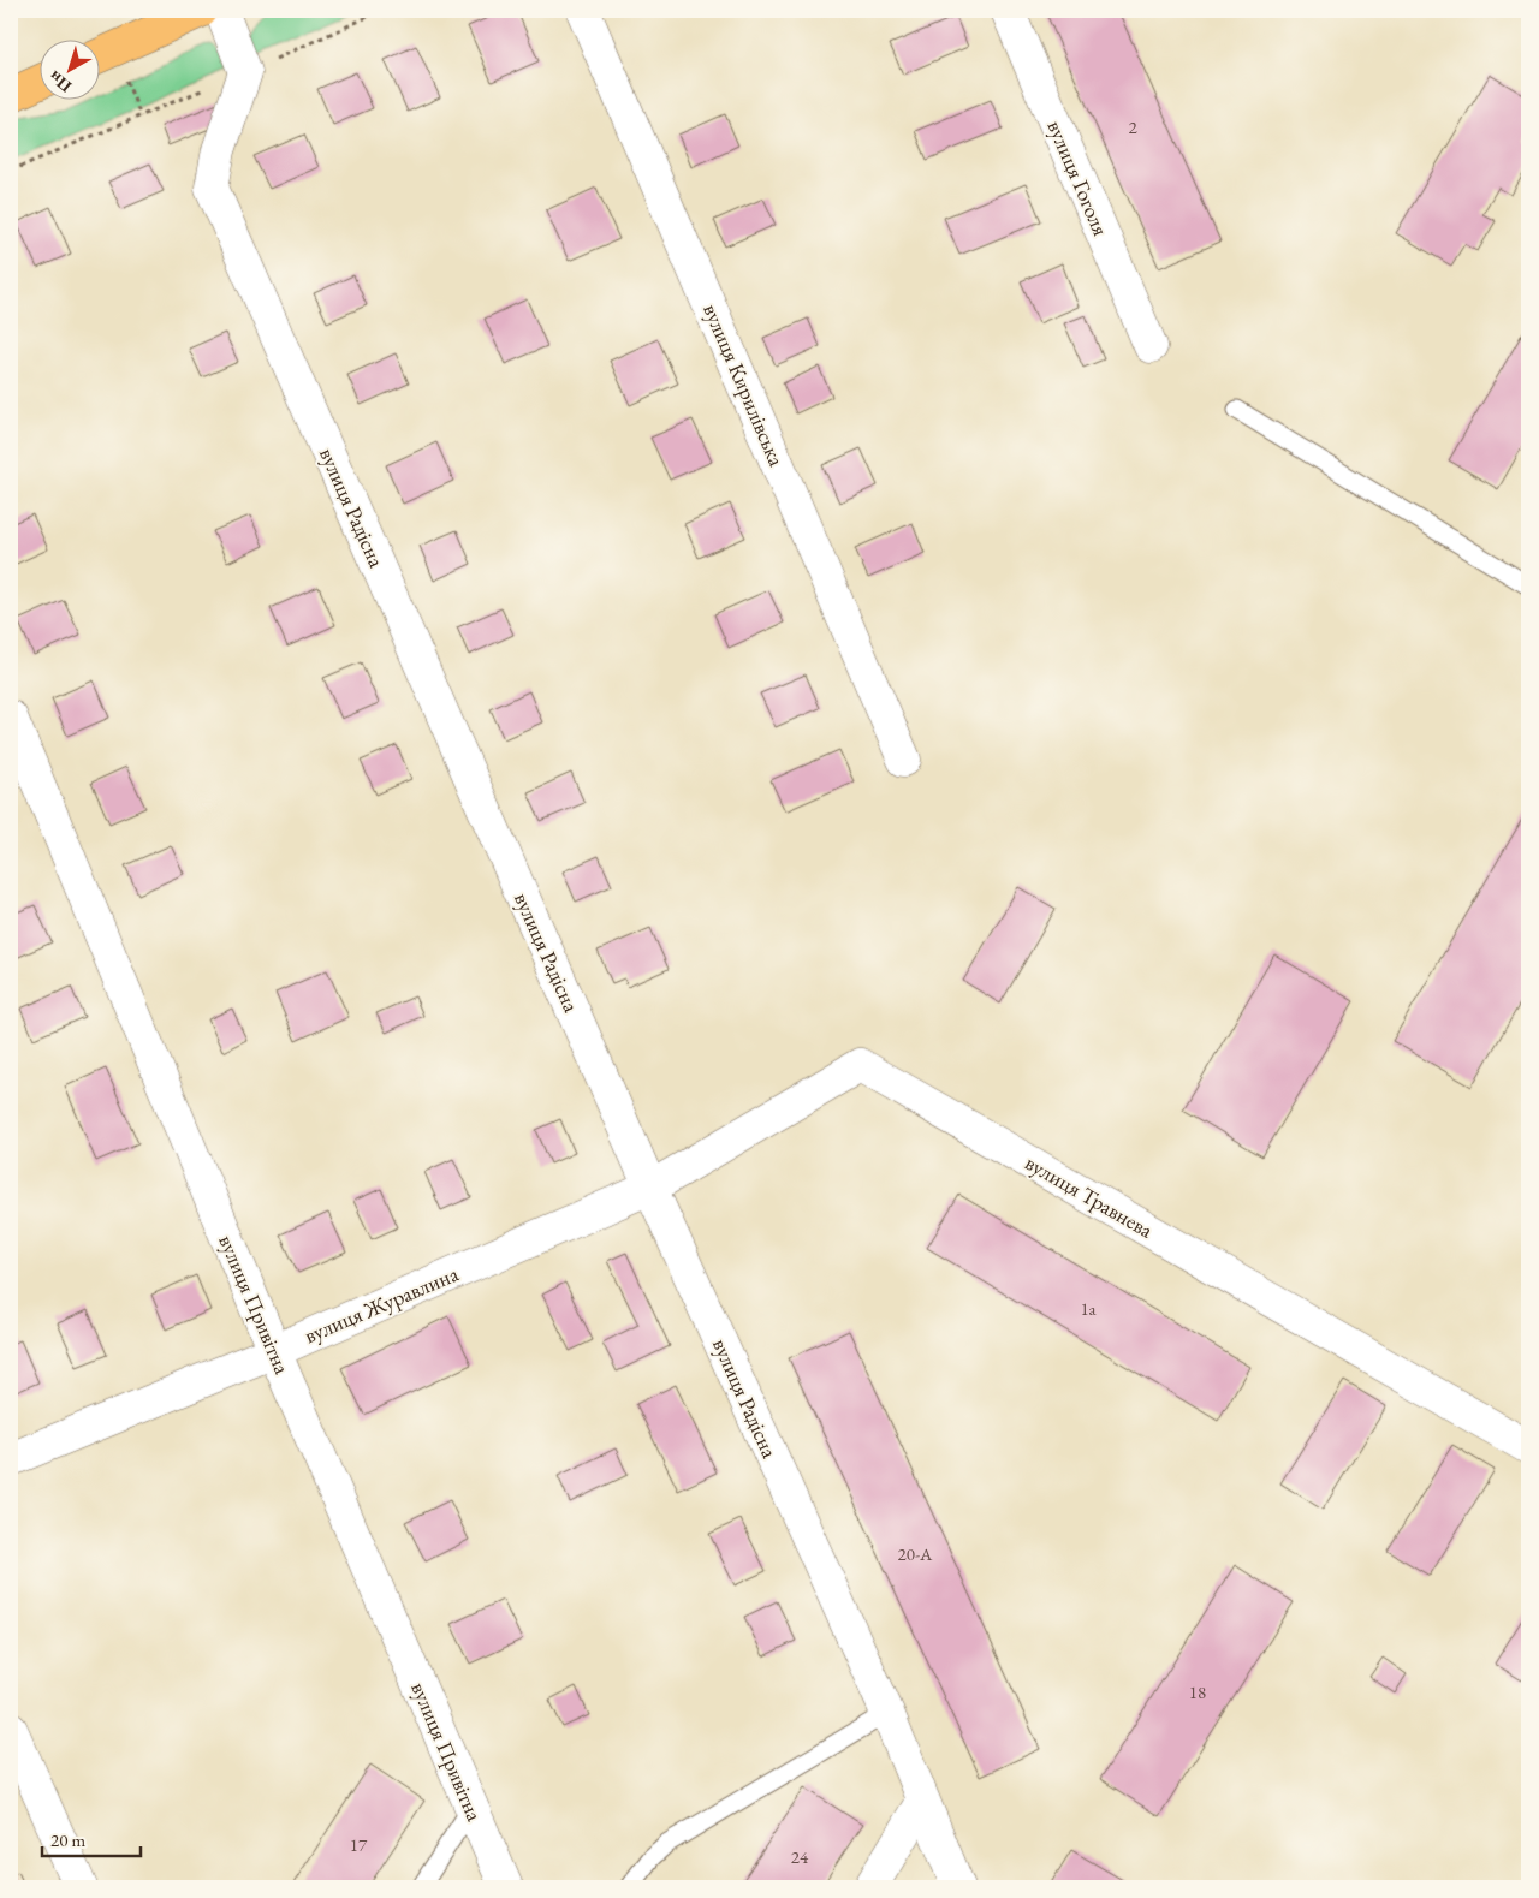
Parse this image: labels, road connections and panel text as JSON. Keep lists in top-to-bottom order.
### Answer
{
  "streets": {
    "street": [
      "вулиця Гоголя",
      "вулиця Кирилівська",
      "вулиця Радісна",
      "вулиця Травнева",
      "вулиця Привітна",
      "вулиця Журавлина"
    ]
  },
  "crossings": [
    ["вулиця Радісна", "вулиця Травнева"],
    ["вулиця Радісна", "вулиця Журавлина"],
    ["вулиця Травнева", "вулиця Журавлина"],
    ["вулиця Привітна", "вулиця Журавлина"]
  ],
  "house_numbers": [
    "2",
    "1а",
    "20-А",
    "18",
    "17",
    "24"
  ],
  "scale_bar": "20 m",
  "north": "bottom left"
}
